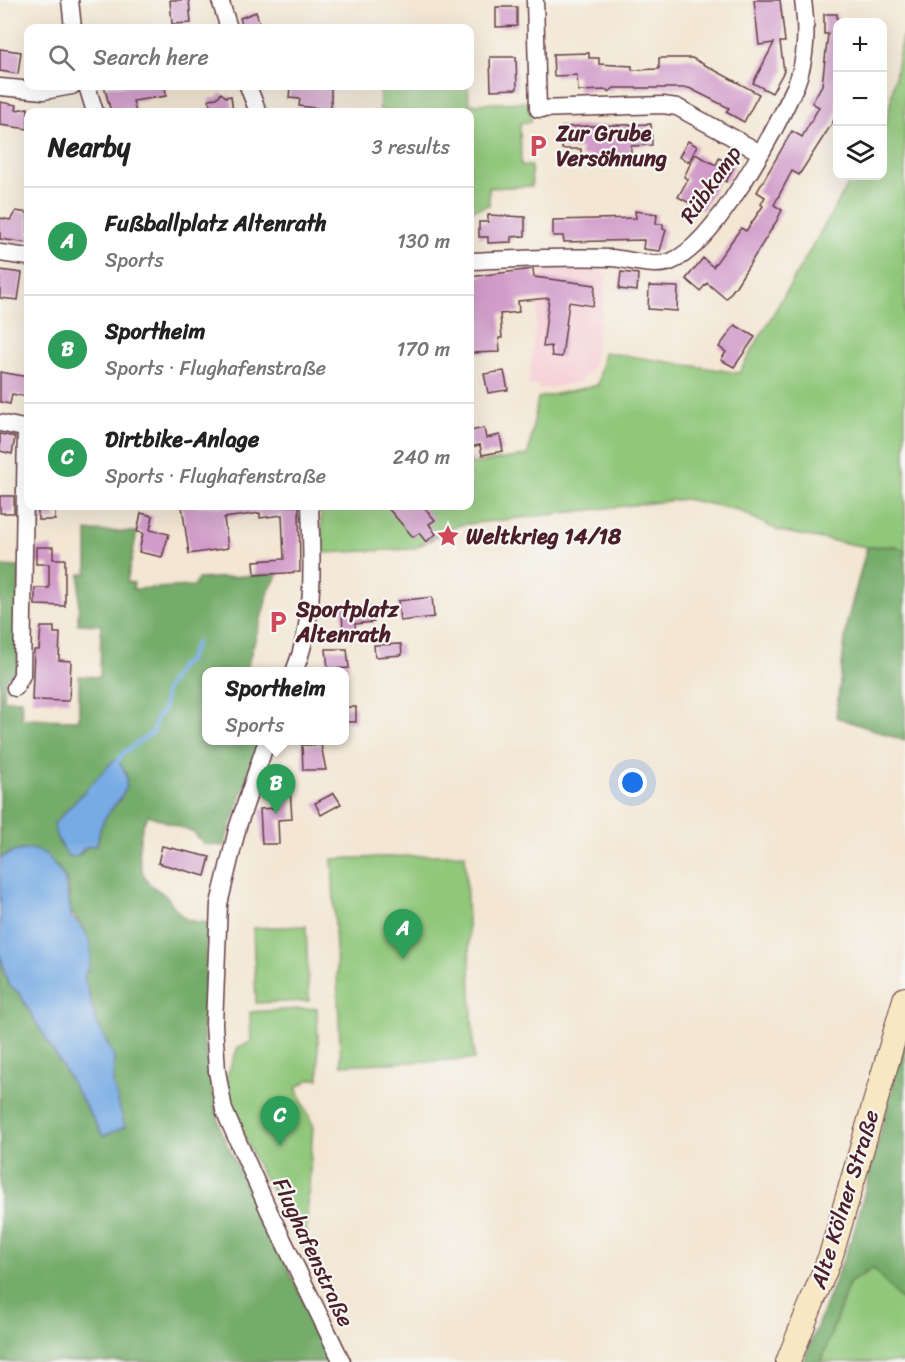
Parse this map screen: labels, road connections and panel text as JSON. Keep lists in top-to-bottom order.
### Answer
{
  "streets": {
    "main road": ["Alte Kölner Straße"],
    "street": ["Rübkamp", "Flughafenstraße"]
  },
  "places": {
    "parking": ["Zur Grube Versöhnung", "Sportplatz Altenrath"],
    "place": ["Weltkrieg 14/18"]
  },
  "page": {
    "map_buttons": ["+", "−"],
    "search": "Search here",
    "heading": ["Nearby", "3 results"],
    "list": [
      {
        "mark": "A",
        "name": "Fußballplatz Altenrath",
        "note": "Sports",
        "value": "130 m"
      },
      {
        "mark": "B",
        "name": "Sportheim",
        "note": "Sports · Flughafenstraße",
        "value": "170 m"
      },
      {
        "mark": "C",
        "name": "Dirtbike-Anlage",
        "note": "Sports · Flughafenstraße",
        "value": "240 m"
      }
    ],
    "popup": ["Sportheim", "Sports"],
    "pins": ["B", "A", "C"]
  }
}
